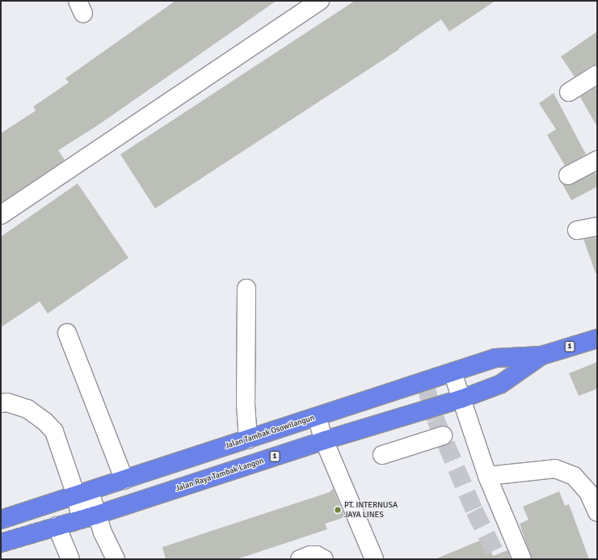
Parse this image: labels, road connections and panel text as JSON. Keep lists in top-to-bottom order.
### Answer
{
  "streets": {
    "highway": ["1", "Jalan Tambak Osowilangun", "Jalan Raya Tambak Langon"]
  },
  "crossings": [
    ["1", "Jalan Tambak Osowilangun"],
    ["1", "Jalan Raya Tambak Langon"],
    ["Jalan Tambak Osowilangun", "Jalan Raya Tambak Langon"]
  ],
  "places": ["PT. INTERNUSA JAYA LINES"]
}
